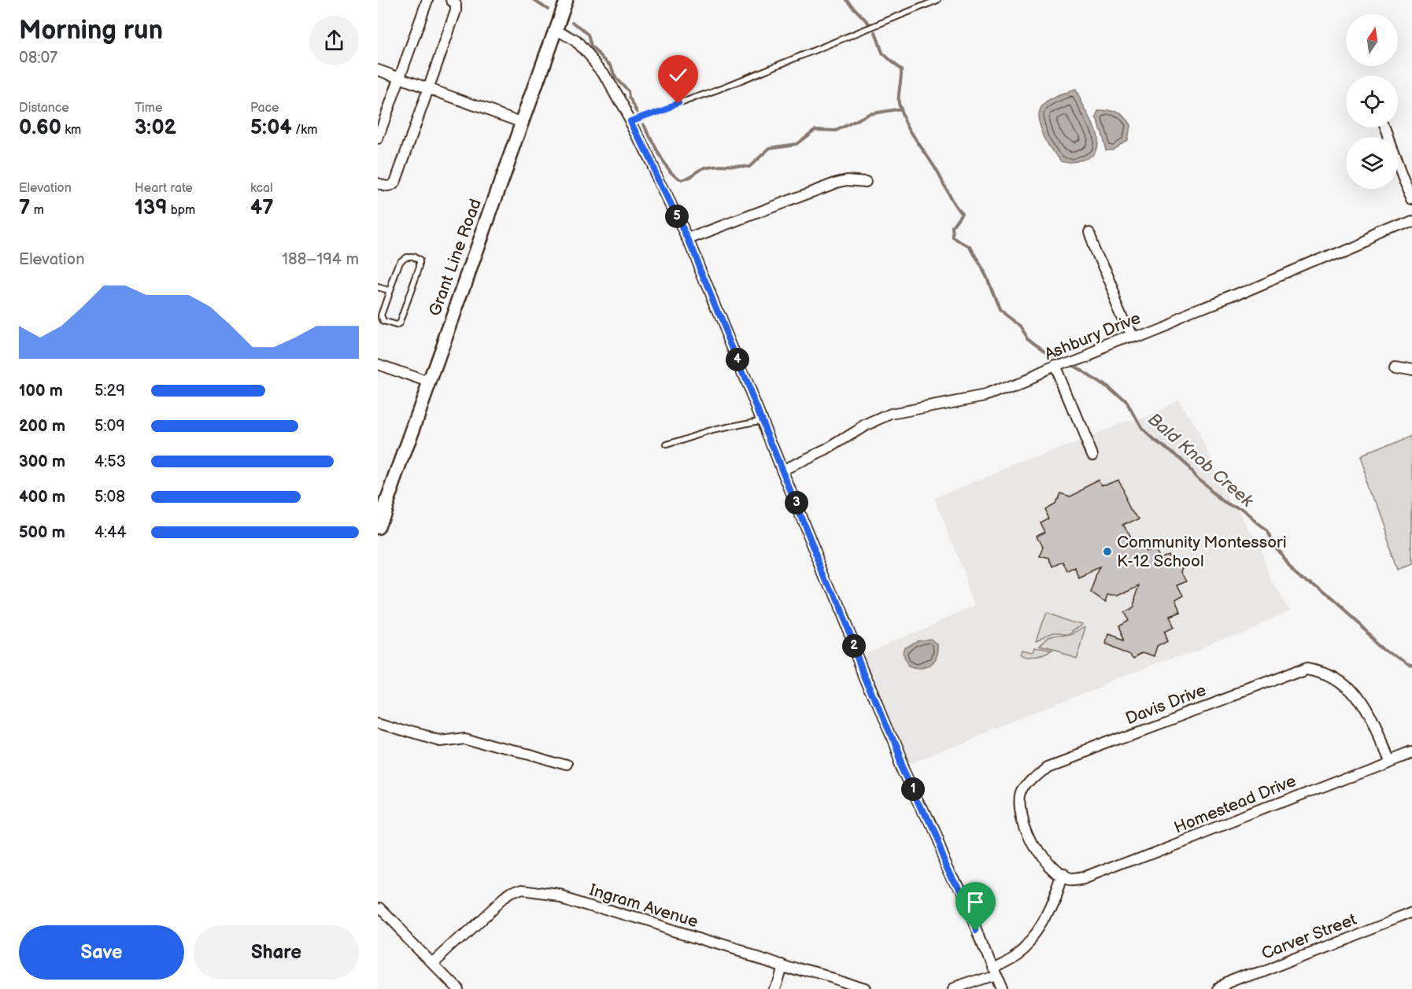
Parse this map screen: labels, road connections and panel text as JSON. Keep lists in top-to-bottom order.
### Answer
{
  "streets": {
    "main road": ["Grant Line Road"],
    "street": [
      "Ashbury Drive",
      "Davis Drive",
      "Homestead Drive",
      "Ingram Avenue",
      "Carver Street"
    ]
  },
  "crossings": [
    ["Davis Drive", "Homestead Drive"]
  ],
  "water": ["Bald Knob Creek"],
  "places": ["Community Montessori K-12 School"],
  "north": "top",
  "page": {
    "heading": ["Morning run", "08:07"],
    "stats": [
      ["Distance", "0.60 km"],
      ["Time", "3:02"],
      ["Pace", "5:04 /km"],
      ["Elevation", "7 m"],
      ["Heart rate", "139 bpm"],
      ["kcal", "47"]
    ],
    "pins": [
      "5",
      "4",
      "3",
      "2",
      "1"
    ],
    "chart": ["Elevation", "188–194 m"],
    "list": [
      {
        "name": "100 m",
        "note": "5:29"
      },
      {
        "name": "200 m",
        "note": "5:09"
      },
      {
        "name": "300 m",
        "note": "4:53"
      },
      {
        "name": "400 m",
        "note": "5:08"
      },
      {
        "name": "500 m",
        "note": "4:44"
      }
    ],
    "buttons": ["Save", "Share"]
  }
}
